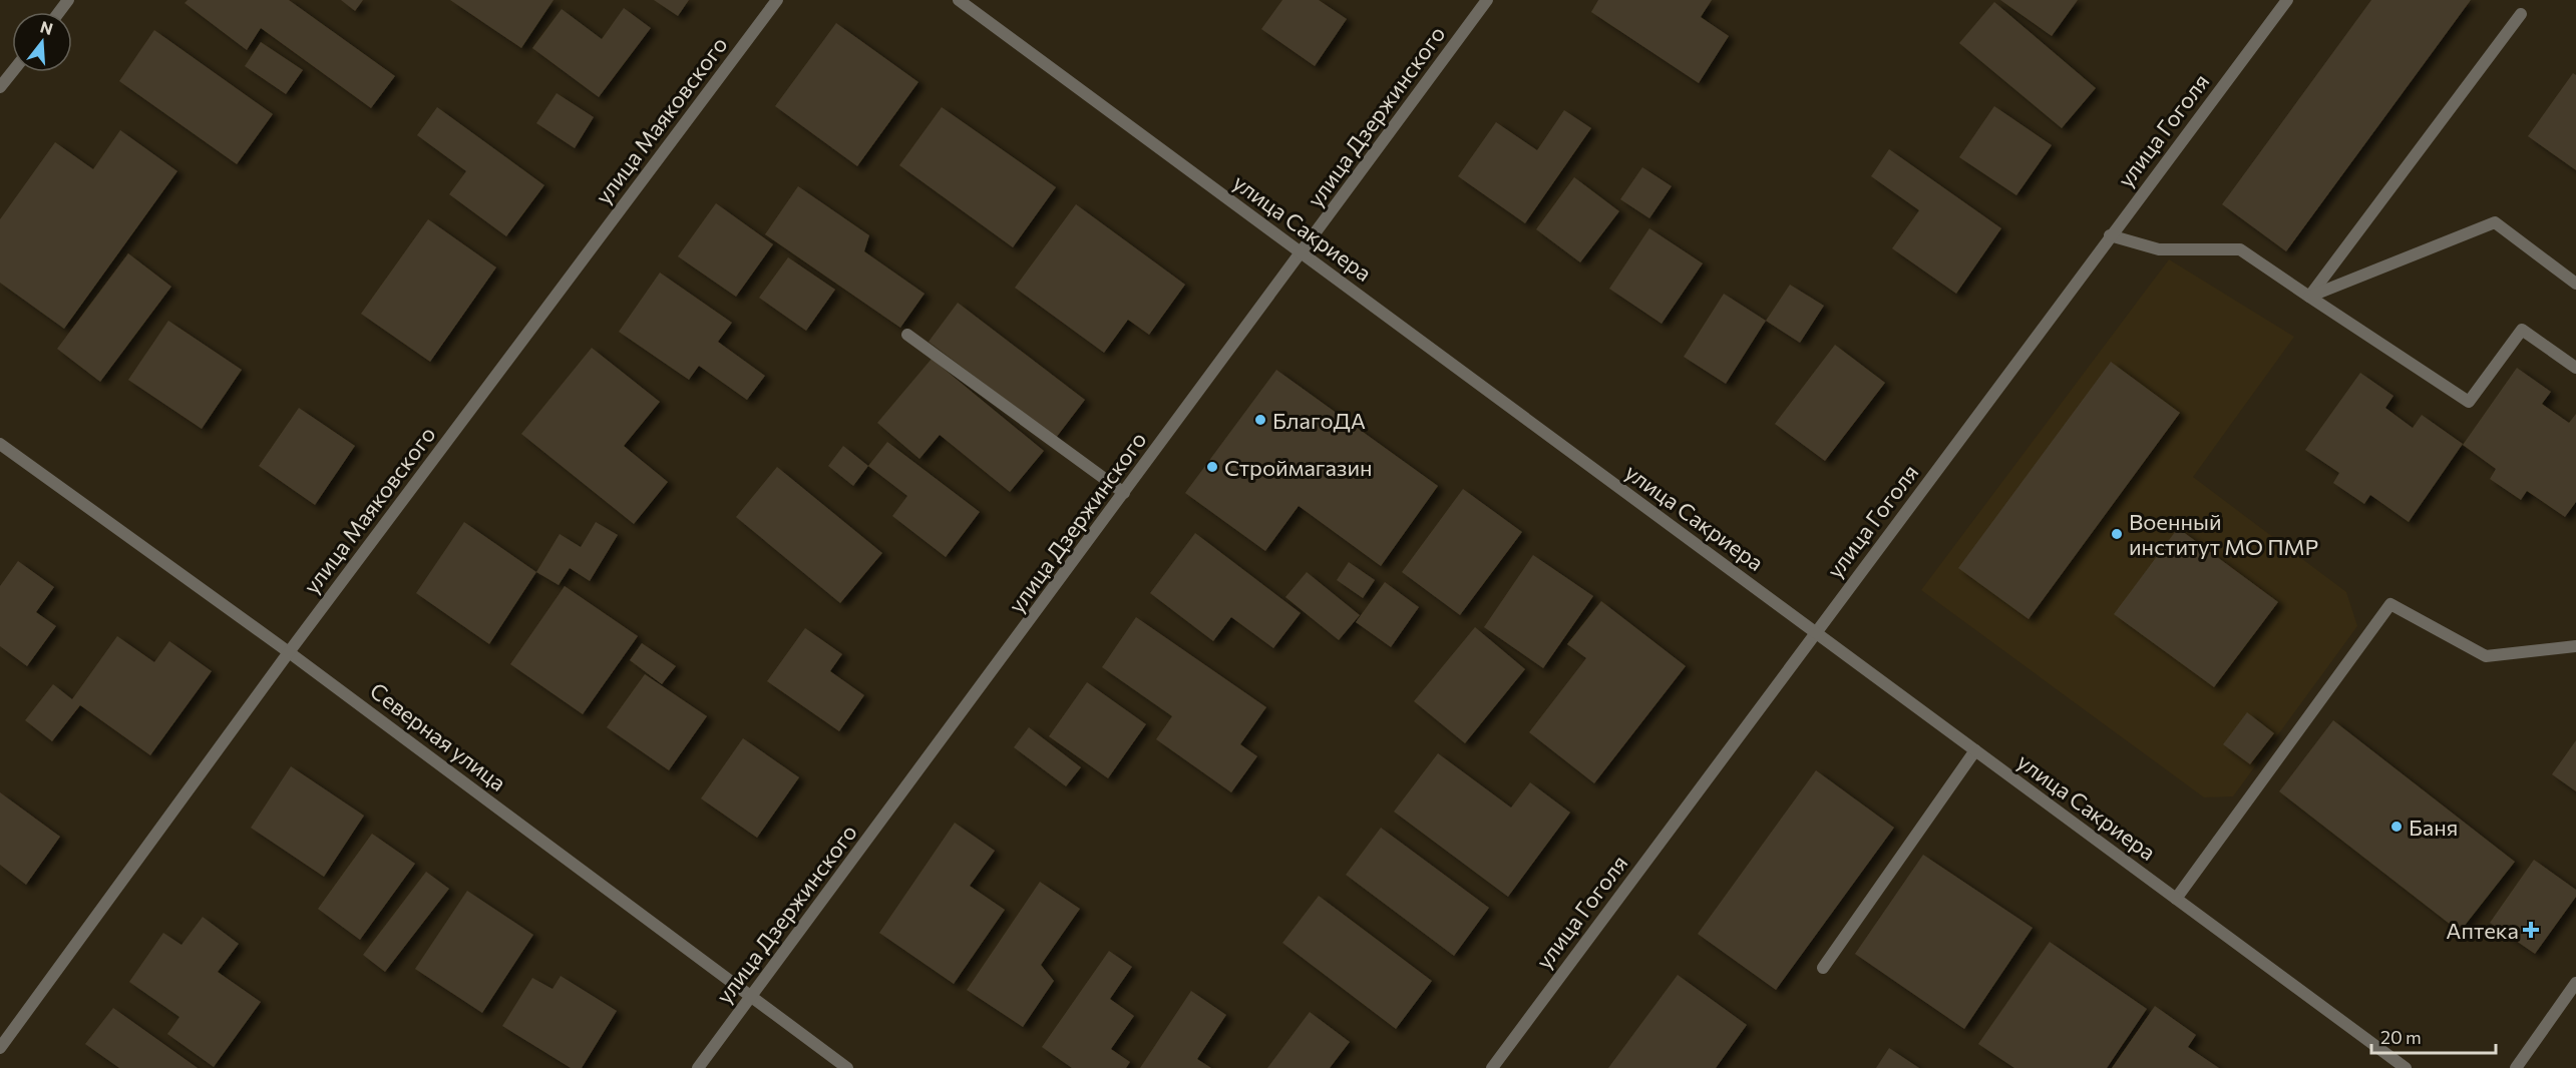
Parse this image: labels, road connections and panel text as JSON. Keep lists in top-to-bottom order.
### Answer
{
  "streets": {
    "street": [
      "улица Дзержинского",
      "улица Маяковского",
      "улица Гоголя",
      "улица Сакриера",
      "Северная улица"
    ]
  },
  "crossings": [
    ["улица Дзержинского", "улица Сакриера"],
    ["улица Дзержинского", "Северная улица"],
    ["улица Маяковского", "Северная улица"],
    ["улица Гоголя", "улица Сакриера"]
  ],
  "places": {
    "other": [
      "БлагоДА",
      "Строймагазин",
      "Военный институт МО ПМР",
      "Баня"
    ],
    "health": ["Аптека"]
  },
  "scale_bar": "20 m",
  "north": "top"
}
